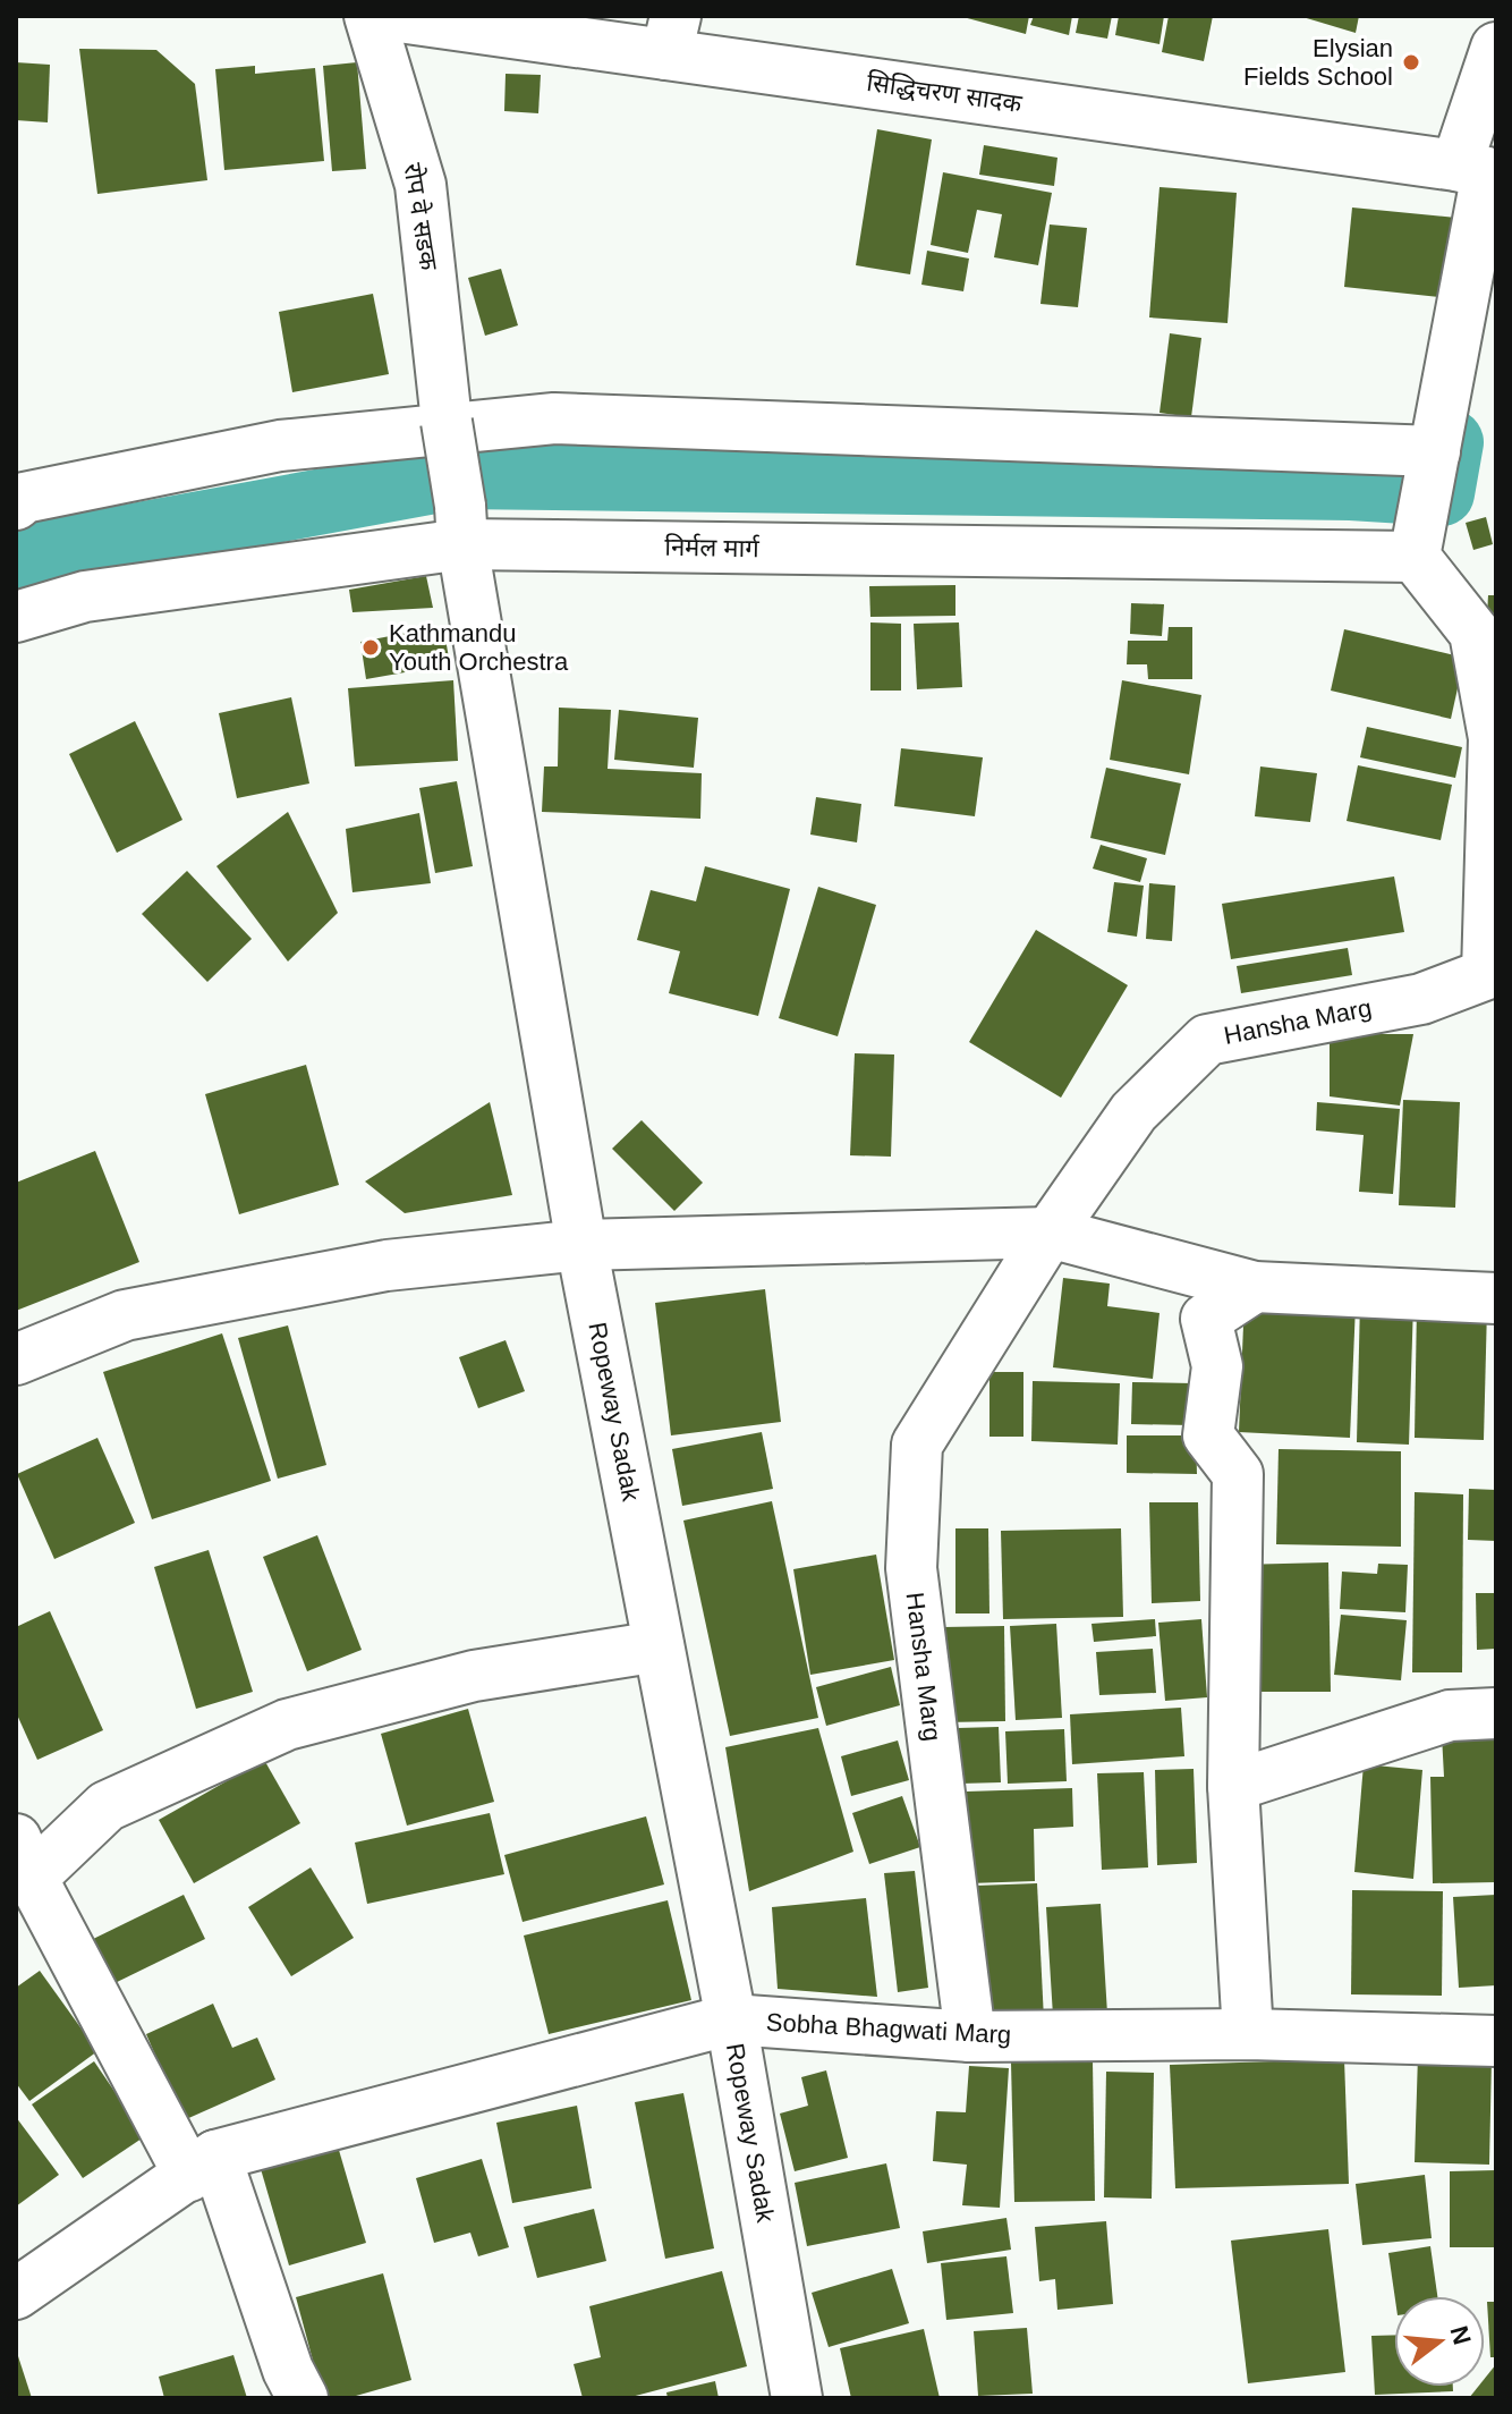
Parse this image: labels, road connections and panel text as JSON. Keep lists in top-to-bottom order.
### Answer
{
  "streets": {
    "street": [
      "सिद्धिचरण सादक",
      "रोप वे सडक",
      "निर्मल मार्ग",
      "Hansha Marg",
      "Ropeway Sadak",
      "Sobha Bhagwati Marg"
    ]
  },
  "crossings": [
    ["रोप वे सडक", "Ropeway Sadak"],
    ["निर्मल मार्ग", "Hansha Marg"],
    ["निर्मल मार्ग", "Ropeway Sadak"],
    ["Hansha Marg", "Sobha Bhagwati Marg"],
    ["Ropeway Sadak", "Sobha Bhagwati Marg"]
  ],
  "places": ["Elysian Fields School", "Kathmandu Youth Orchestra"],
  "north": "right"
}
